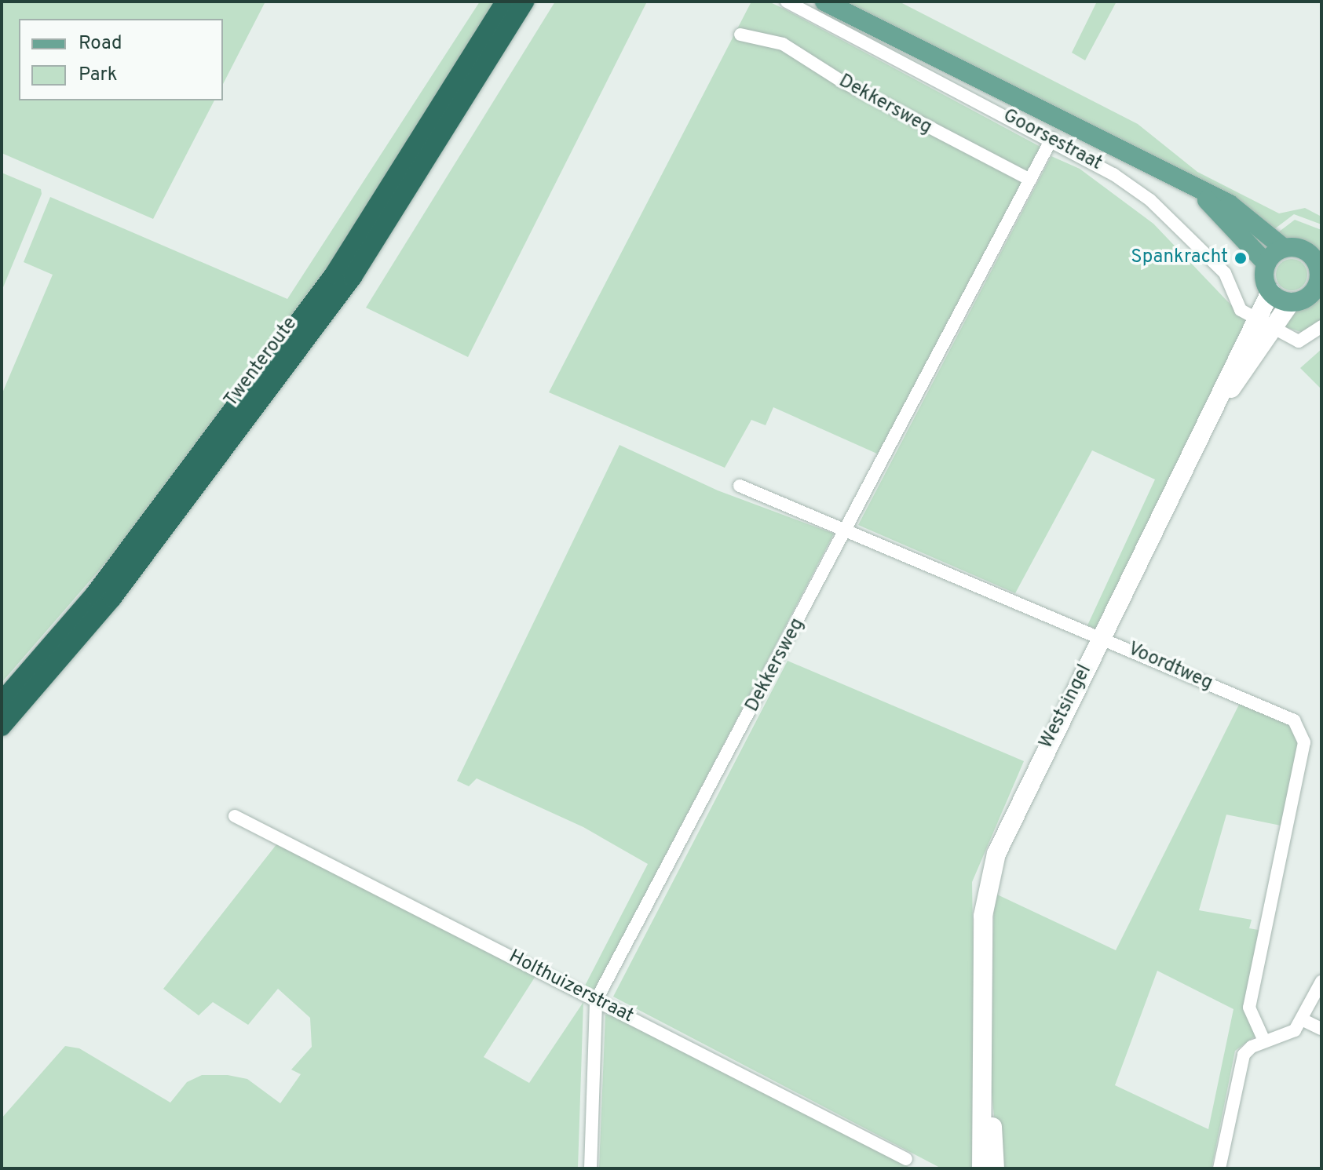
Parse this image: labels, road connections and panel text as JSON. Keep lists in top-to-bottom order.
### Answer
{
  "streets": {
    "highway": ["Twenteroute"],
    "main road": ["Goorsestraat", "Westsingel"],
    "street": ["Dekkersweg", "Voordtweg", "Holthuizerstraat"]
  },
  "crossings": [
    ["Dekkersweg", "Goorsestraat"],
    ["Dekkersweg", "Voordtweg"],
    ["Dekkersweg", "Holthuizerstraat"],
    ["Goorsestraat", "Westsingel"],
    ["Voordtweg", "Westsingel"]
  ],
  "places": ["Spankracht"],
  "legend": ["Road", "Park"]
}
